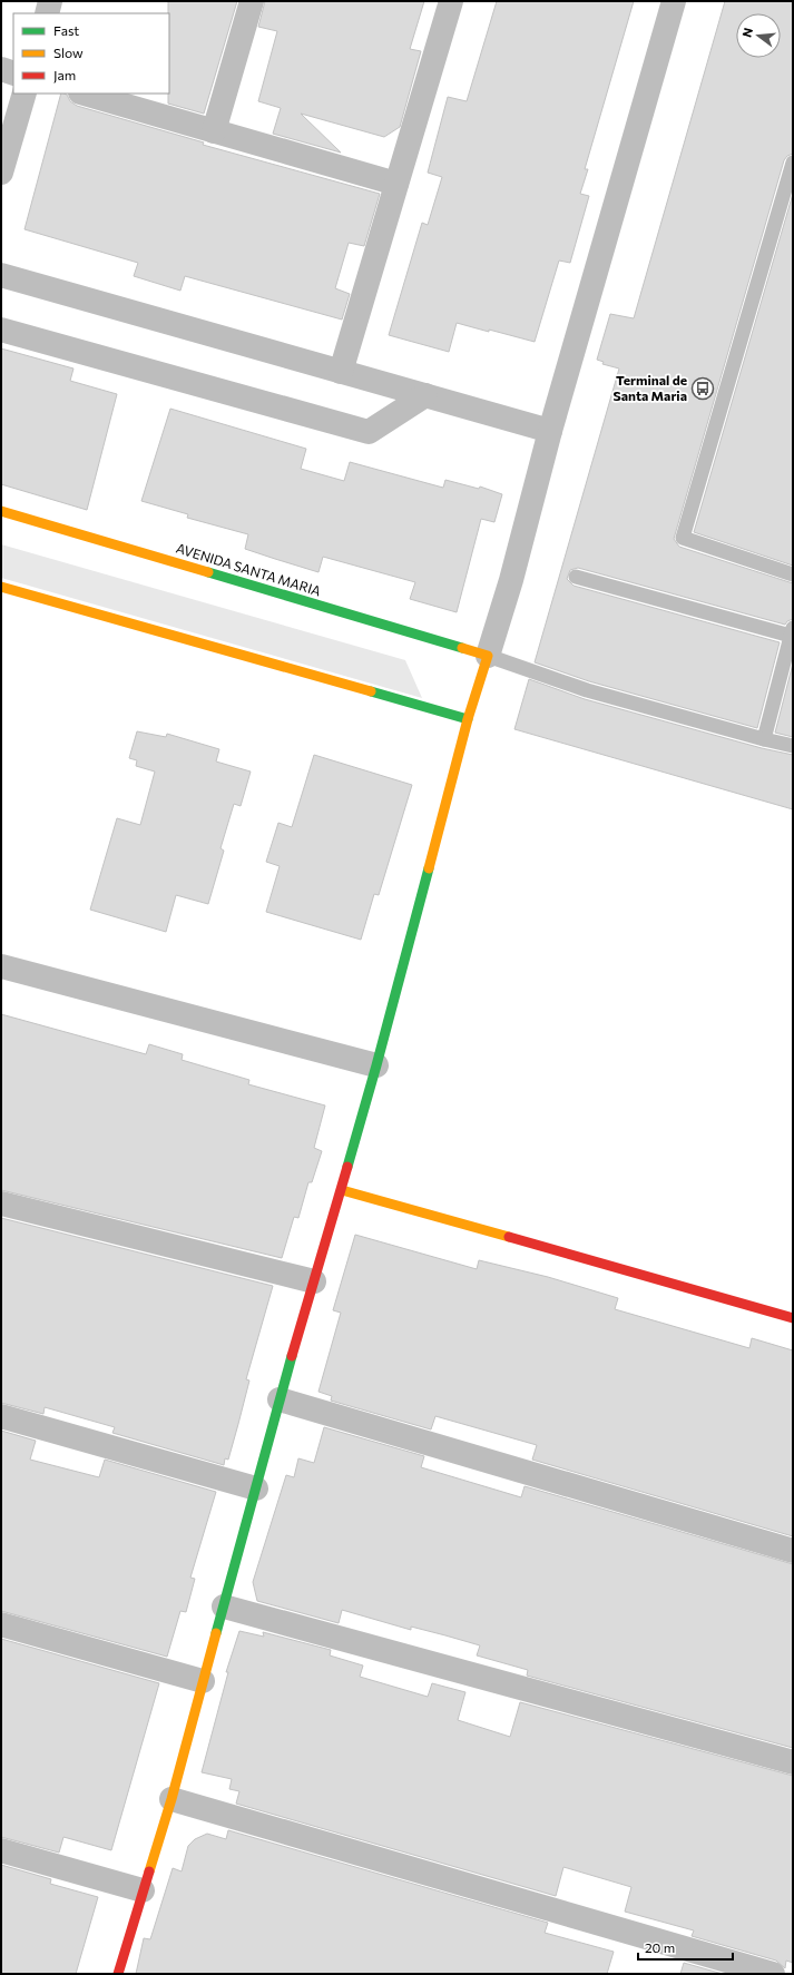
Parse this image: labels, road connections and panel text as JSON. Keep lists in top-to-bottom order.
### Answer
{
  "streets": {
    "main road": ["AVENIDA SANTA MARIA"]
  },
  "places": {
    "bus stop": ["Terminal de Santa Maria"]
  },
  "legend": ["Fast", "Slow", "Jam"],
  "scale_bar": "20 m",
  "north": "left"
}
